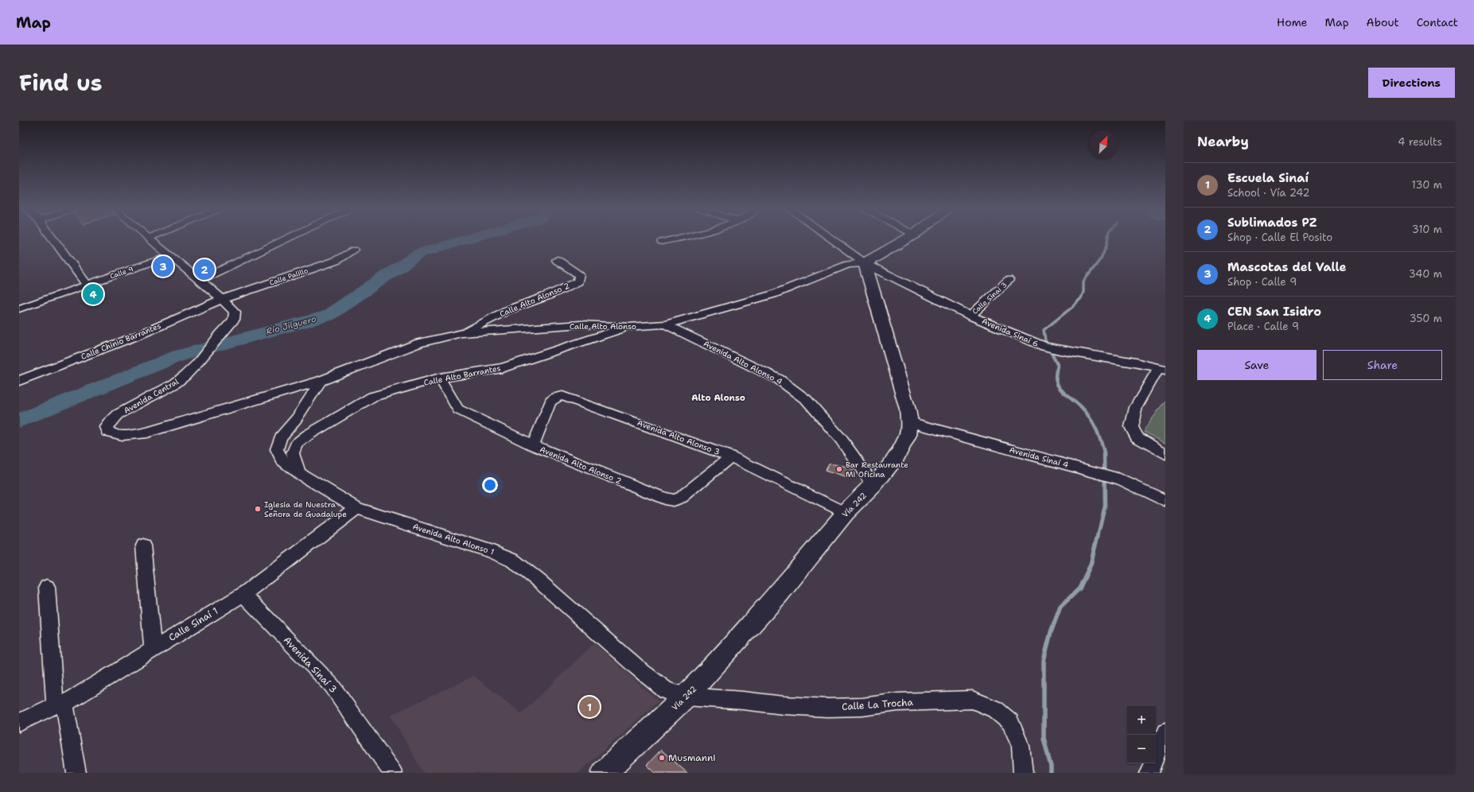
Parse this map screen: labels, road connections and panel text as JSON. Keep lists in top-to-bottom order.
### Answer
{
  "streets": {
    "main road": ["Vía 242"],
    "street": [
      "Calle 9",
      "Calle Palillo",
      "Calle Sinaí 3",
      "Calle Alto Alonso 2",
      "Calle Alto Alonso",
      "Avenida Sinaí 6",
      "Calle Chinio Barrantes",
      "Avenida Alto Alonso 4",
      "Calle Alto Barrantes",
      "Avenida Central",
      "Avenida Alto Alonso 3",
      "Avenida Sinaí 4",
      "Avenida Alto Alonso 2",
      "Avenida Alto Alonso 1",
      "Calle Sinaí 1",
      "Avenida Sinaí 3",
      "Calle La Trocha"
    ]
  },
  "crossings": [
    ["Calle 9", "Avenida Central"],
    ["Calle Palillo", "Calle Chinio Barrantes"],
    ["Calle Palillo", "Avenida Central"],
    ["Calle Sinaí 3", "Avenida Sinaí 6"],
    ["Calle Alto Alonso 2", "Calle Alto Alonso"],
    ["Calle Alto Alonso", "Avenida Sinaí 6"],
    ["Calle Alto Alonso", "Avenida Alto Alonso 4"],
    ["Calle Alto Alonso", "Calle Alto Barrantes"],
    ["Calle Alto Alonso", "Avenida Central"],
    ["Calle Alto Alonso", "Vía 242"],
    ["Calle Alto Alonso", "Avenida Alto Alonso 1"],
    ["Avenida Sinaí 6", "Vía 242"],
    ["Calle Chinio Barrantes", "Avenida Central"],
    ["Avenida Alto Alonso 4", "Vía 242"],
    ["Calle Alto Barrantes", "Avenida Alto Alonso 2"],
    ["Calle Alto Barrantes", "Avenida Alto Alonso 1"],
    ["Avenida Central", "Avenida Alto Alonso 1"],
    ["Avenida Alto Alonso 3", "Avenida Alto Alonso 2"],
    ["Avenida Alto Alonso 3", "Vía 242"],
    ["Avenida Sinaí 4", "Vía 242"],
    ["Vía 242", "Avenida Alto Alonso 1"],
    ["Vía 242", "Calle La Trocha"],
    ["Avenida Alto Alonso 1", "Calle Sinaí 1"],
    ["Avenida Alto Alonso 1", "Calle La Trocha"],
    ["Calle Sinaí 1", "Avenida Sinaí 3"]
  ],
  "districts": ["Alto Alonso"],
  "water": ["Río Jilguero"],
  "places": ["Bar Restaurante Mi Oficina", "Iglesia de Nuestra Señora de Guadalupe", "Musmanni"],
  "north": "top right",
  "page": {
    "header": "Map",
    "nav": [
      "Home",
      "Map",
      "About",
      "Contact"
    ],
    "title": "Find us",
    "buttons": [
      "Directions",
      ["Save", "Share"]
    ],
    "heading": ["Nearby", "4 results"],
    "list": [
      {
        "mark": "1",
        "name": "Escuela Sinaí",
        "note": "School · Vía 242",
        "value": "130 m"
      },
      {
        "mark": "2",
        "name": "Sublimados PZ",
        "note": "Shop · Calle El Posito",
        "value": "310 m"
      },
      {
        "mark": "3",
        "name": "Mascotas del Valle",
        "note": "Shop · Calle 9",
        "value": "340 m"
      },
      {
        "mark": "4",
        "name": "CEN San Isidro",
        "note": "Place · Calle 9",
        "value": "350 m"
      }
    ],
    "pins": [
      "3",
      "2",
      "4",
      "1"
    ],
    "map_buttons": ["+", "−"]
  }
}
